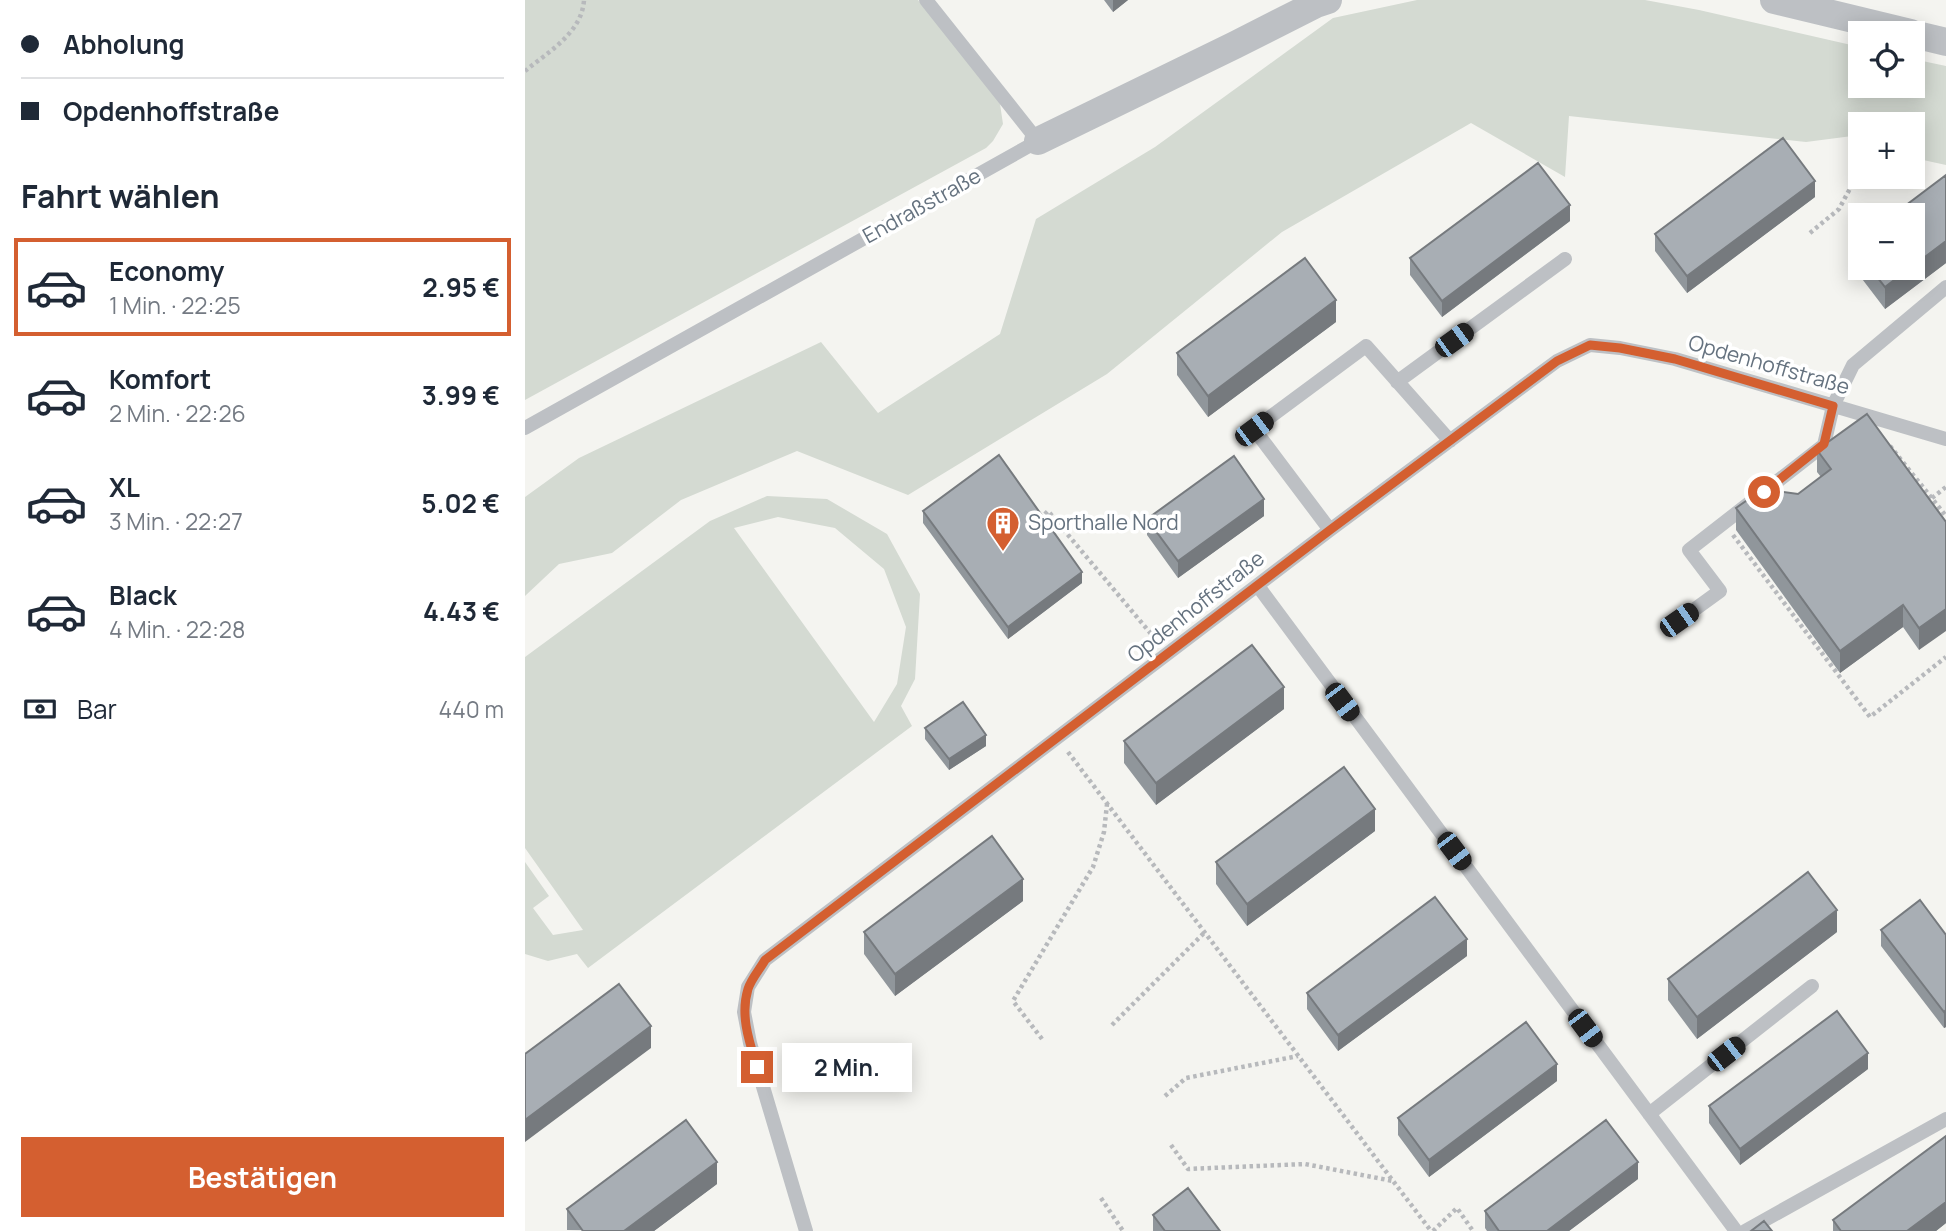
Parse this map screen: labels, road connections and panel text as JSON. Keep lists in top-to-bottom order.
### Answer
{
  "streets": {
    "street": ["Endraßstraße"],
    "lane": ["Opdenhoffstraße"]
  },
  "places": {
    "building": ["Sporthalle Nord"]
  },
  "page": {
    "banner": ["Abholung", "Opdenhoffstraße"],
    "map_buttons": ["+", "−"],
    "heading": "Fahrt wählen",
    "list": [
      {
        "name": "Economy",
        "note": "1 Min. · 22:25",
        "value": "2.95 €"
      },
      {
        "name": "Komfort",
        "note": "2 Min. · 22:26",
        "value": "3.99 €"
      },
      {
        "name": "XL",
        "note": "3 Min. · 22:27",
        "value": "5.02 €"
      },
      {
        "name": "Black",
        "note": "4 Min. · 22:28",
        "value": "4.43 €"
      }
    ],
    "pay": ["Bar", "440 m"],
    "bubble": "2 Min.",
    "buttons": "Bestätigen"
  }
}
